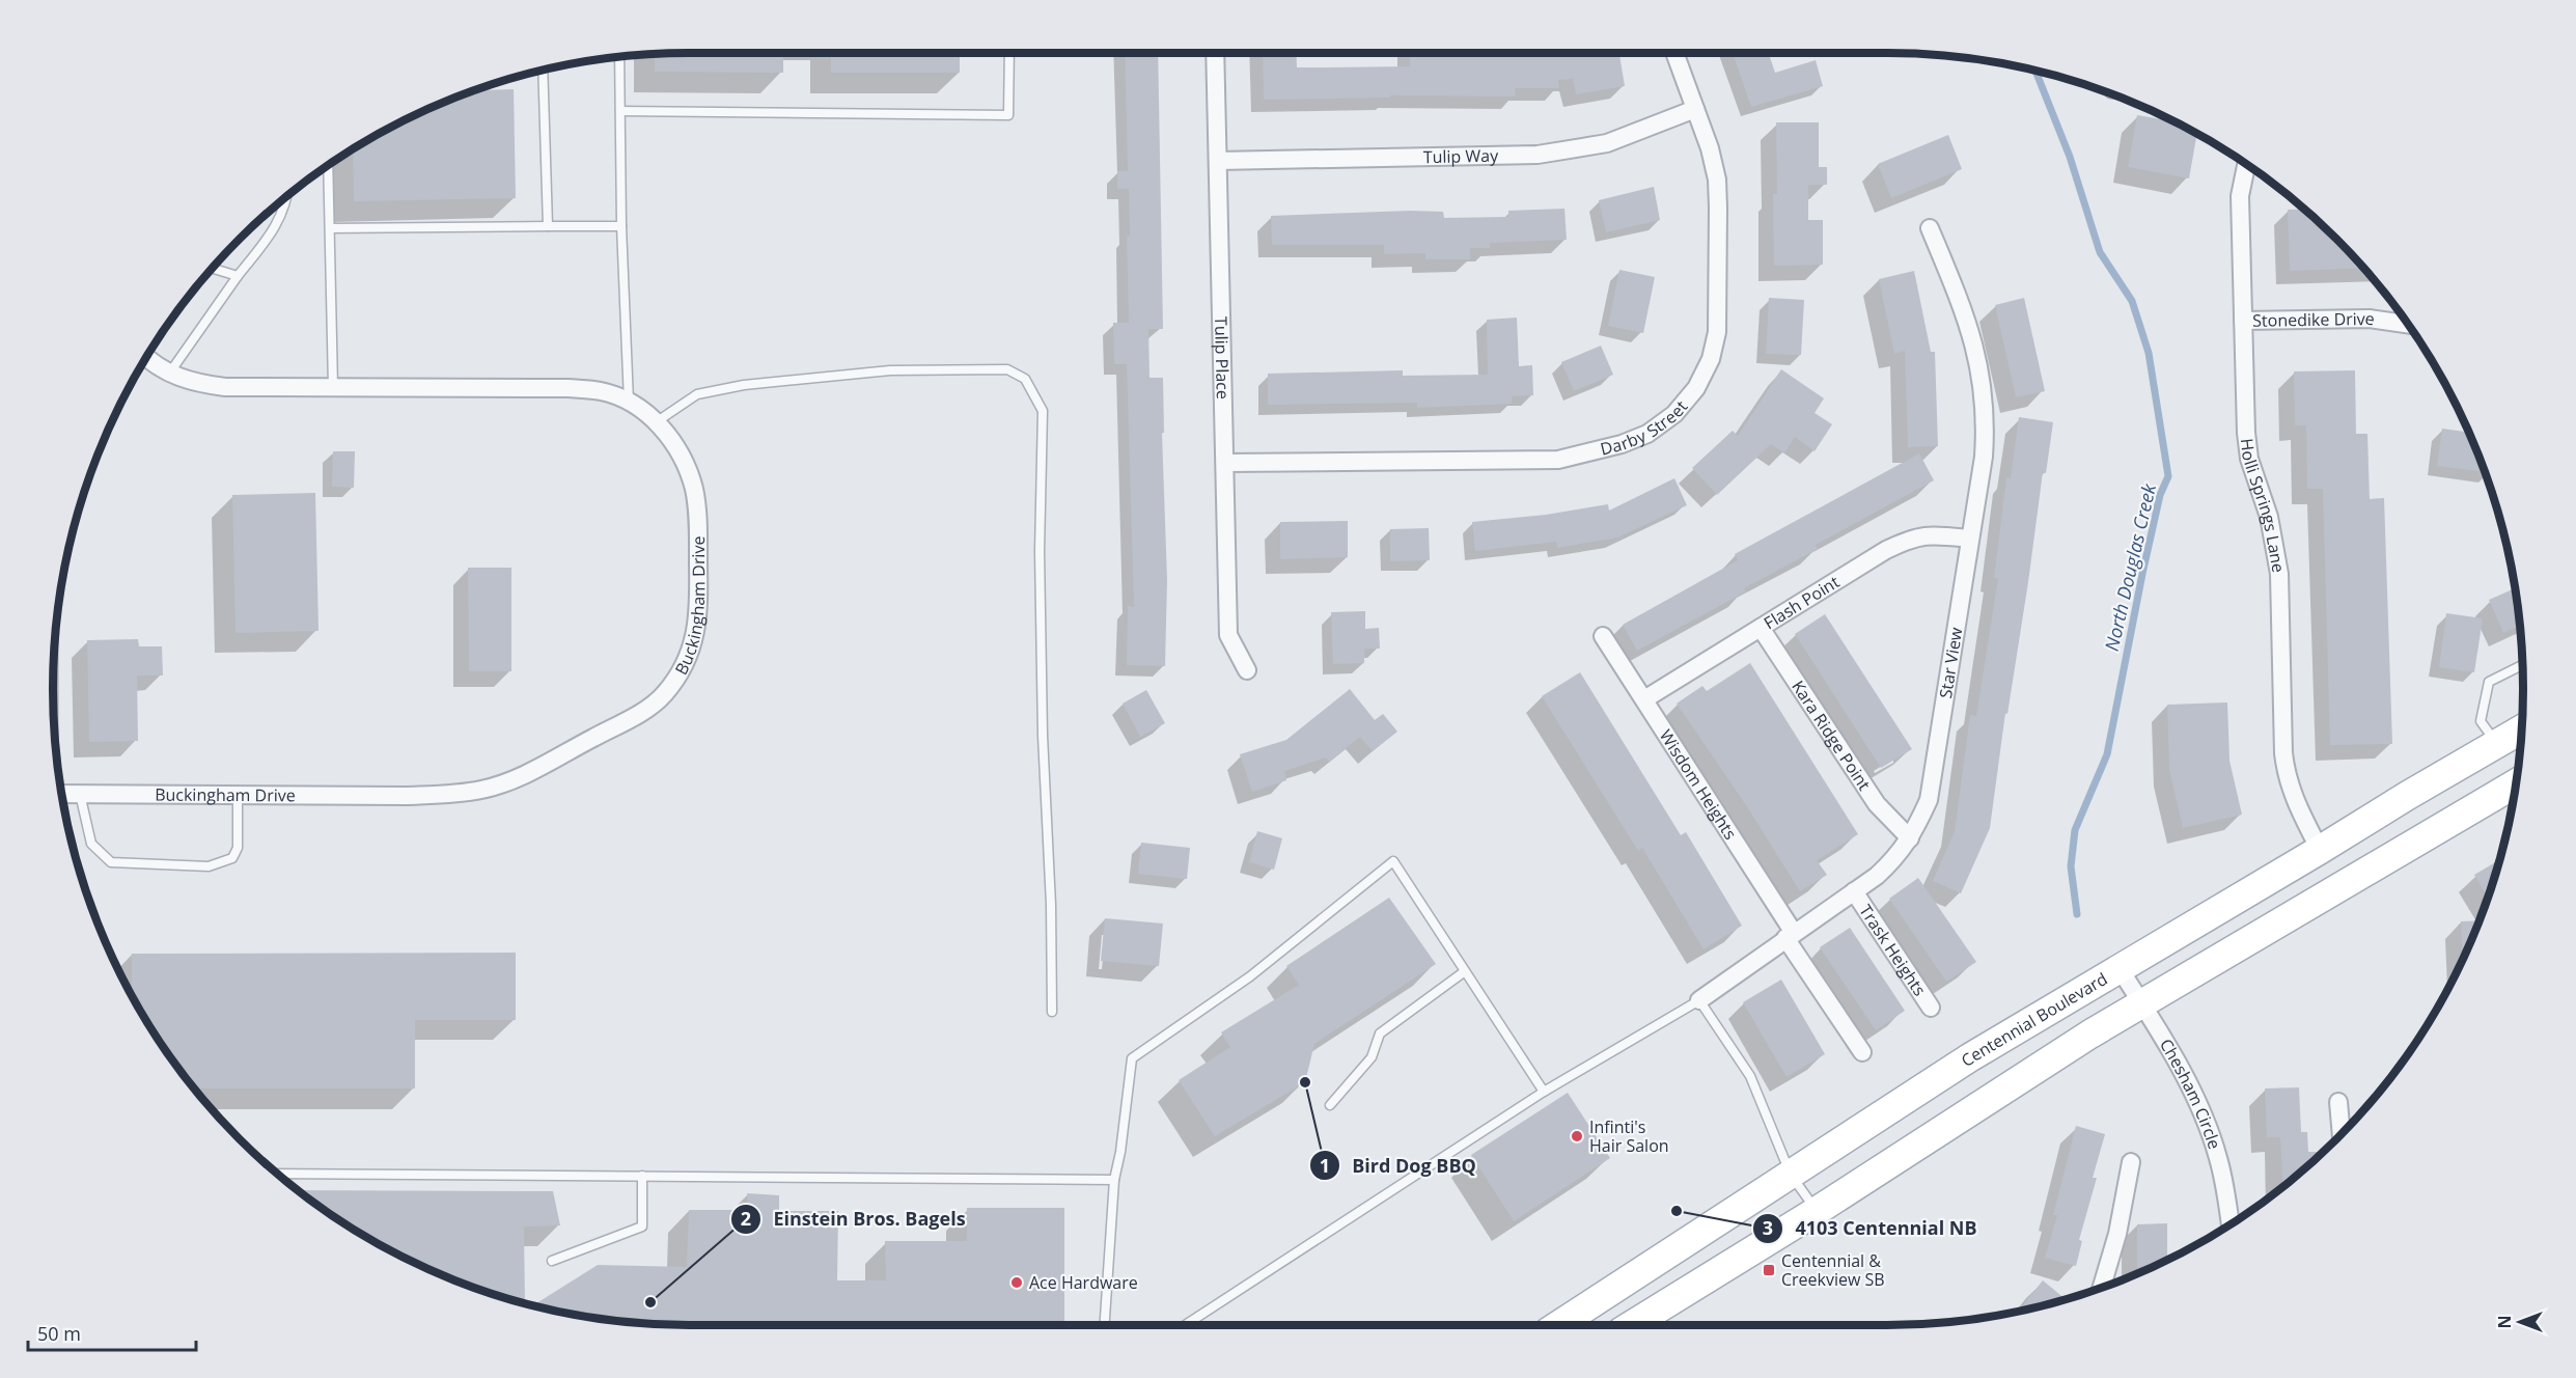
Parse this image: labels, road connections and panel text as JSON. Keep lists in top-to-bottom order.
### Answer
{
  "streets": {
    "main road": ["Centennial Boulevard"],
    "street": [
      "Tulip Way",
      "Stonedike Drive",
      "Tulip Place",
      "Darby Street",
      "Holli Springs Lane",
      "Flash Point",
      "Buckingham Drive",
      "Star View",
      "Kara Ridge Point",
      "Wisdom Heights",
      "Trask Heights",
      "Chesham Circle"
    ]
  },
  "crossings": [
    ["Tulip Way", "Tulip Place"],
    ["Tulip Way", "Darby Street"],
    ["Stonedike Drive", "Holli Springs Lane"],
    ["Tulip Place", "Darby Street"],
    ["Holli Springs Lane", "Centennial Boulevard"],
    ["Flash Point", "Star View"],
    ["Flash Point", "Kara Ridge Point"],
    ["Flash Point", "Wisdom Heights"],
    ["Star View", "Kara Ridge Point"],
    ["Star View", "Wisdom Heights"],
    ["Star View", "Trask Heights"],
    ["Centennial Boulevard", "Chesham Circle"]
  ],
  "water": ["North Douglas Creek"],
  "places": {
    "other": [
      "Bird Dog BBQ",
      "Infinti's Hair Salon",
      "4103 Centennial NB",
      "Ace Hardware",
      "Einstein Bros. Bagels"
    ],
    "transit": ["Centennial & Creekview SB"]
  },
  "scale_bar": "50 m",
  "north": "left"
}
